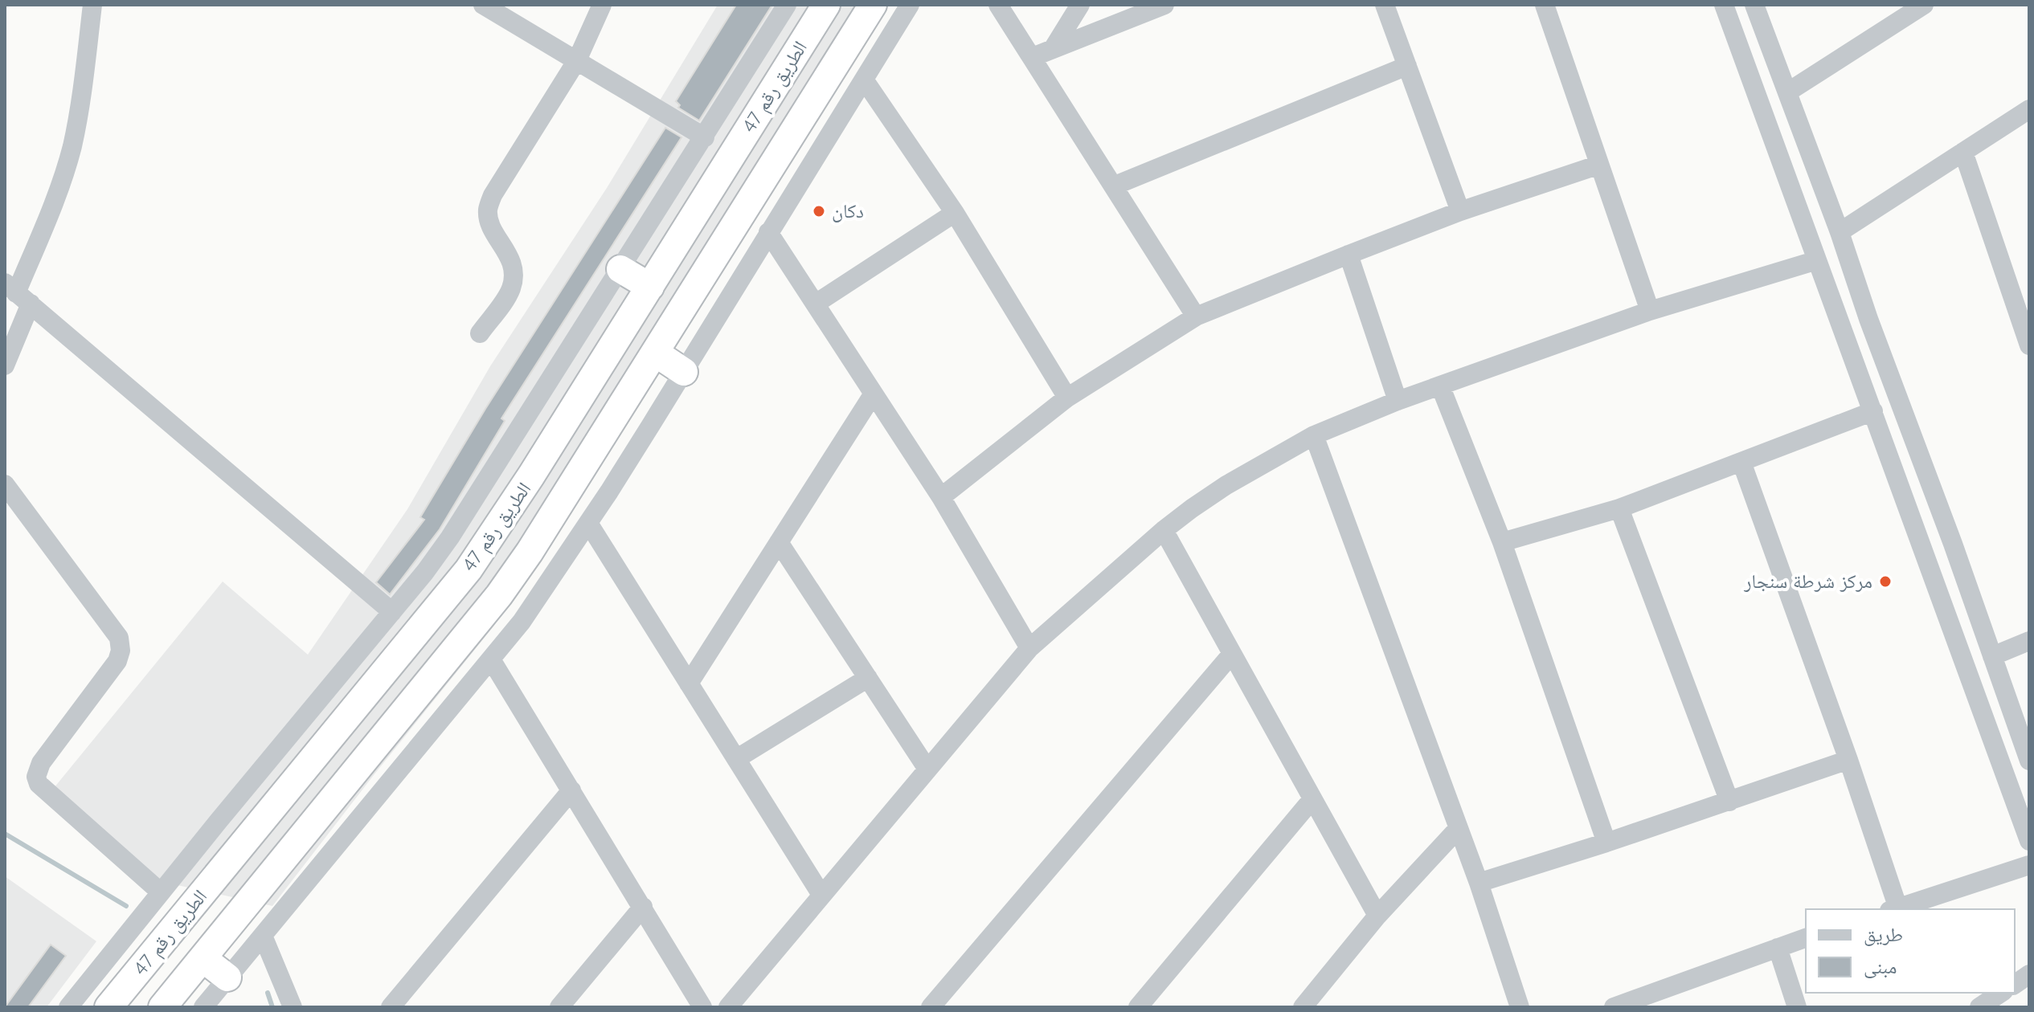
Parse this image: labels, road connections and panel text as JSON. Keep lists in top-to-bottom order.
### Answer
{
  "streets": {
    "highway": ["الطريق رقم 47"]
  },
  "places": ["دكان", "مركز شرطة سنجار"],
  "legend": ["طريق", "مبنى"]
}
